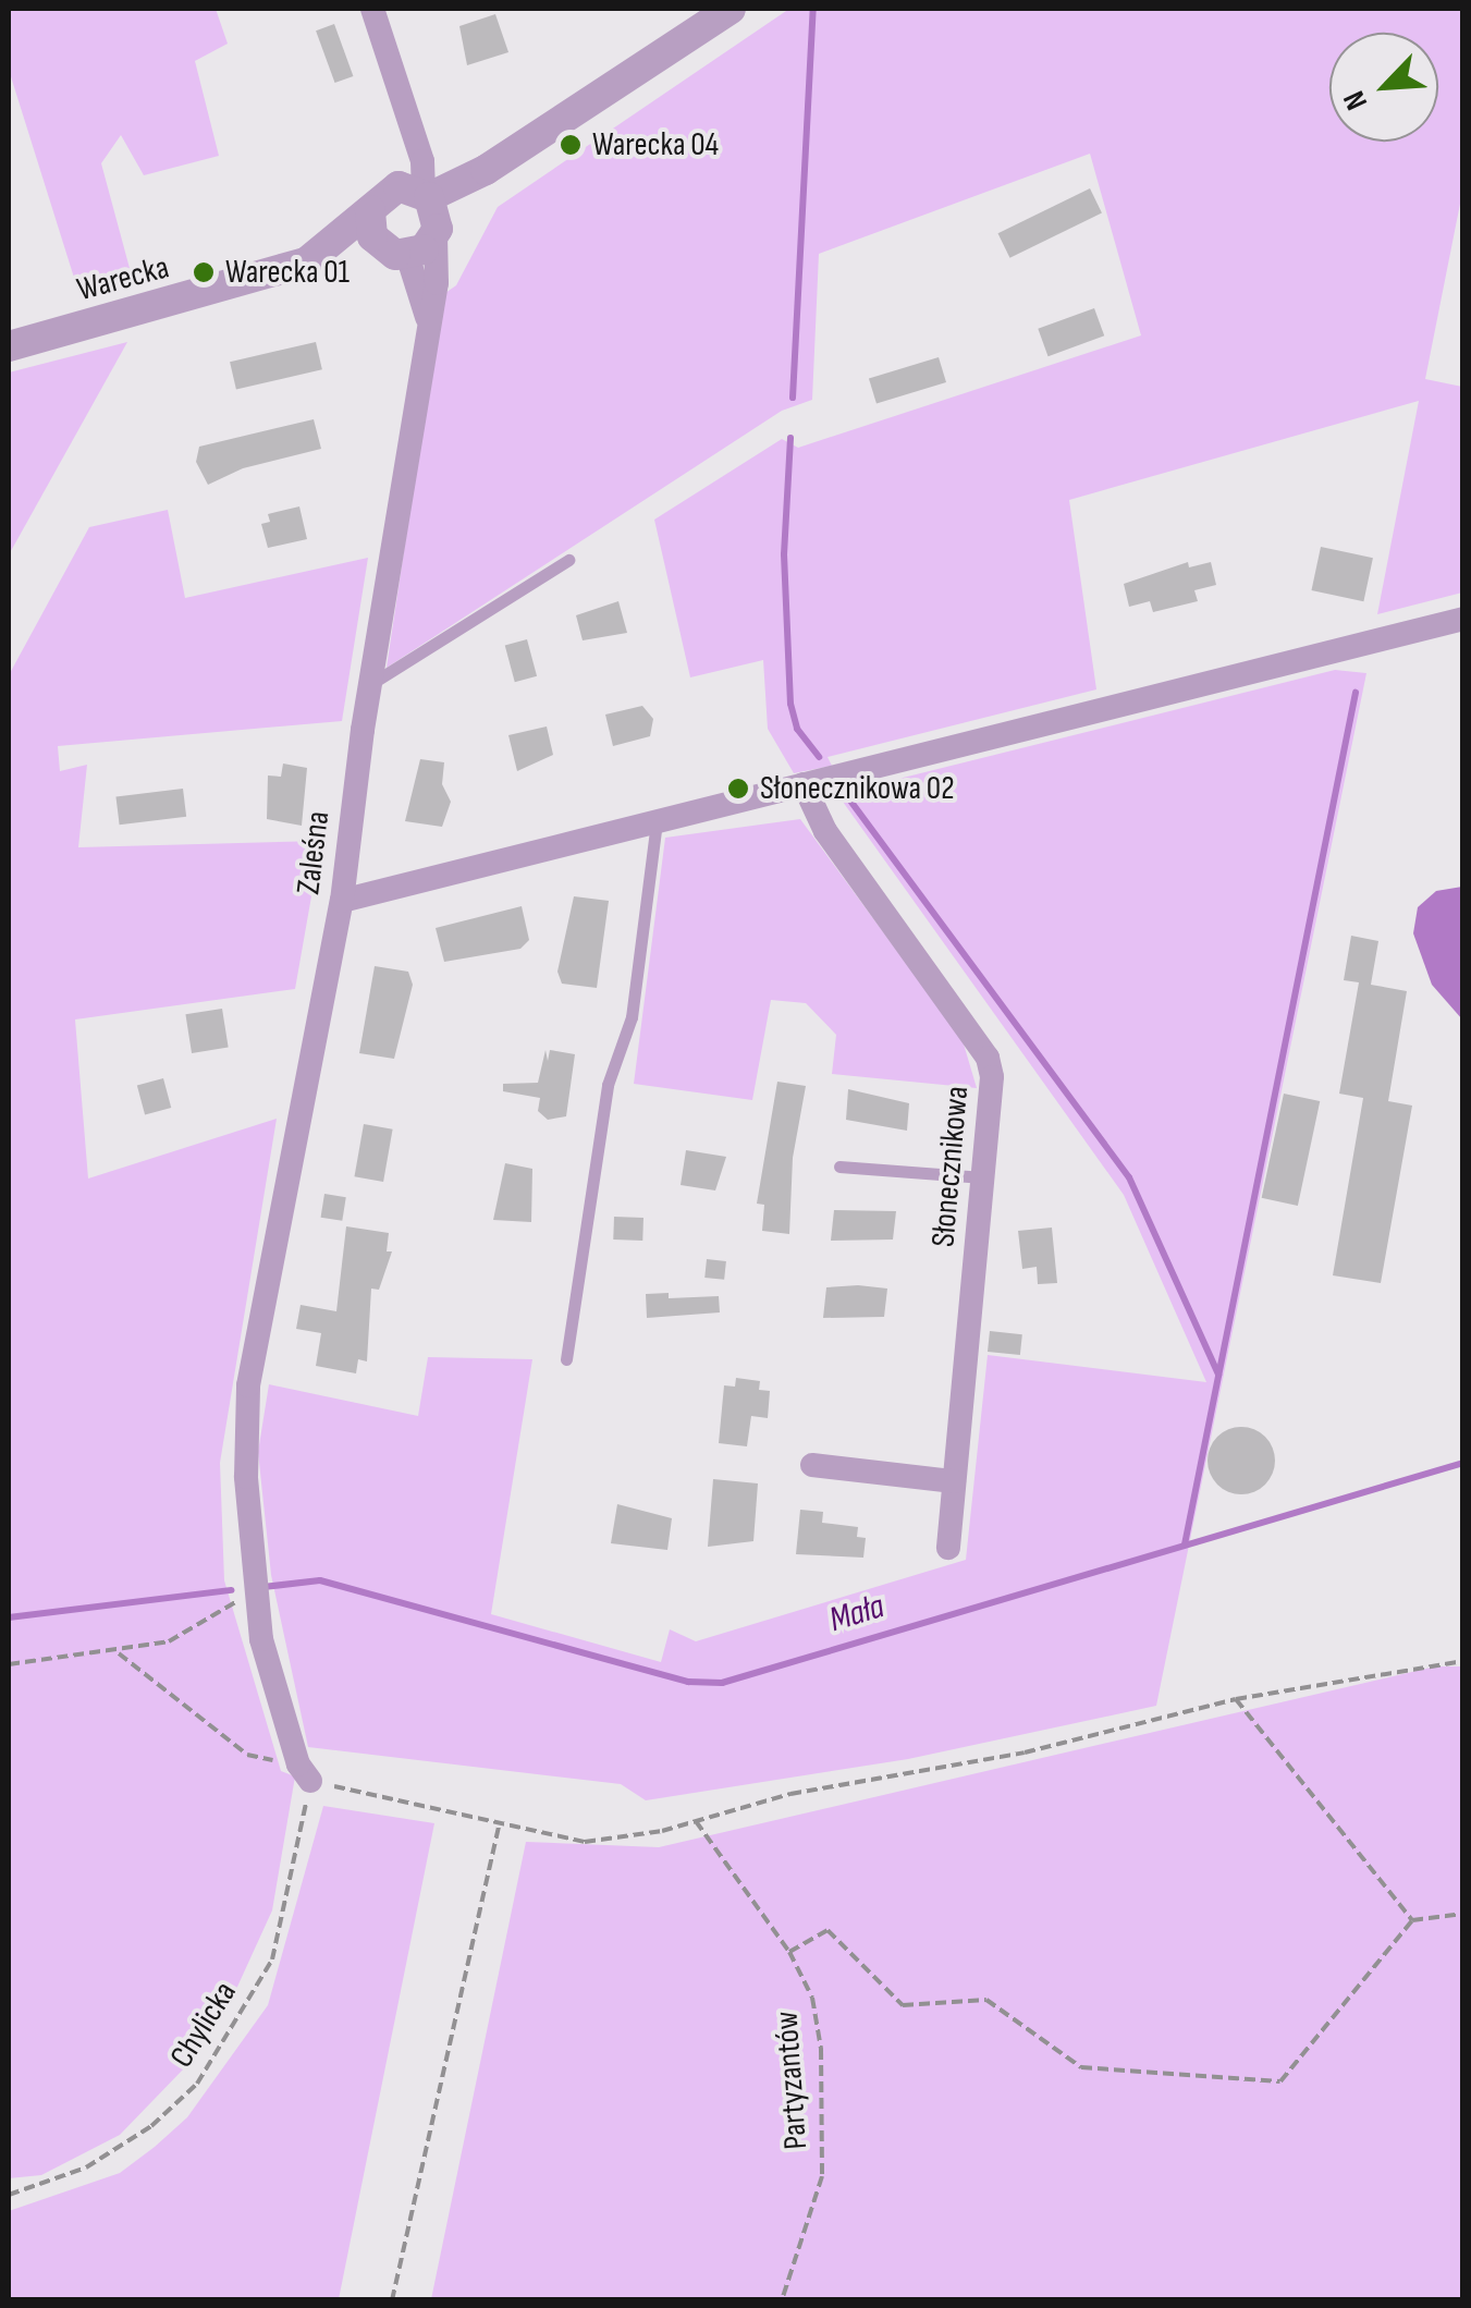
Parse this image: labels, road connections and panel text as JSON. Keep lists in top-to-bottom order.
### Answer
{
  "streets": {
    "street": ["Warecka", "Zaleśna", "Słonecznikowa"],
    "path": ["Chylicka", "Partyzantów"]
  },
  "crossings": [
    ["Warecka", "Zaleśna"],
    ["Zaleśna", "Chylicka"]
  ],
  "water": ["Mała"],
  "places": ["Warecka 04", "Warecka 01", "Słonecznikowa 02"],
  "north": "bottom left"
}
